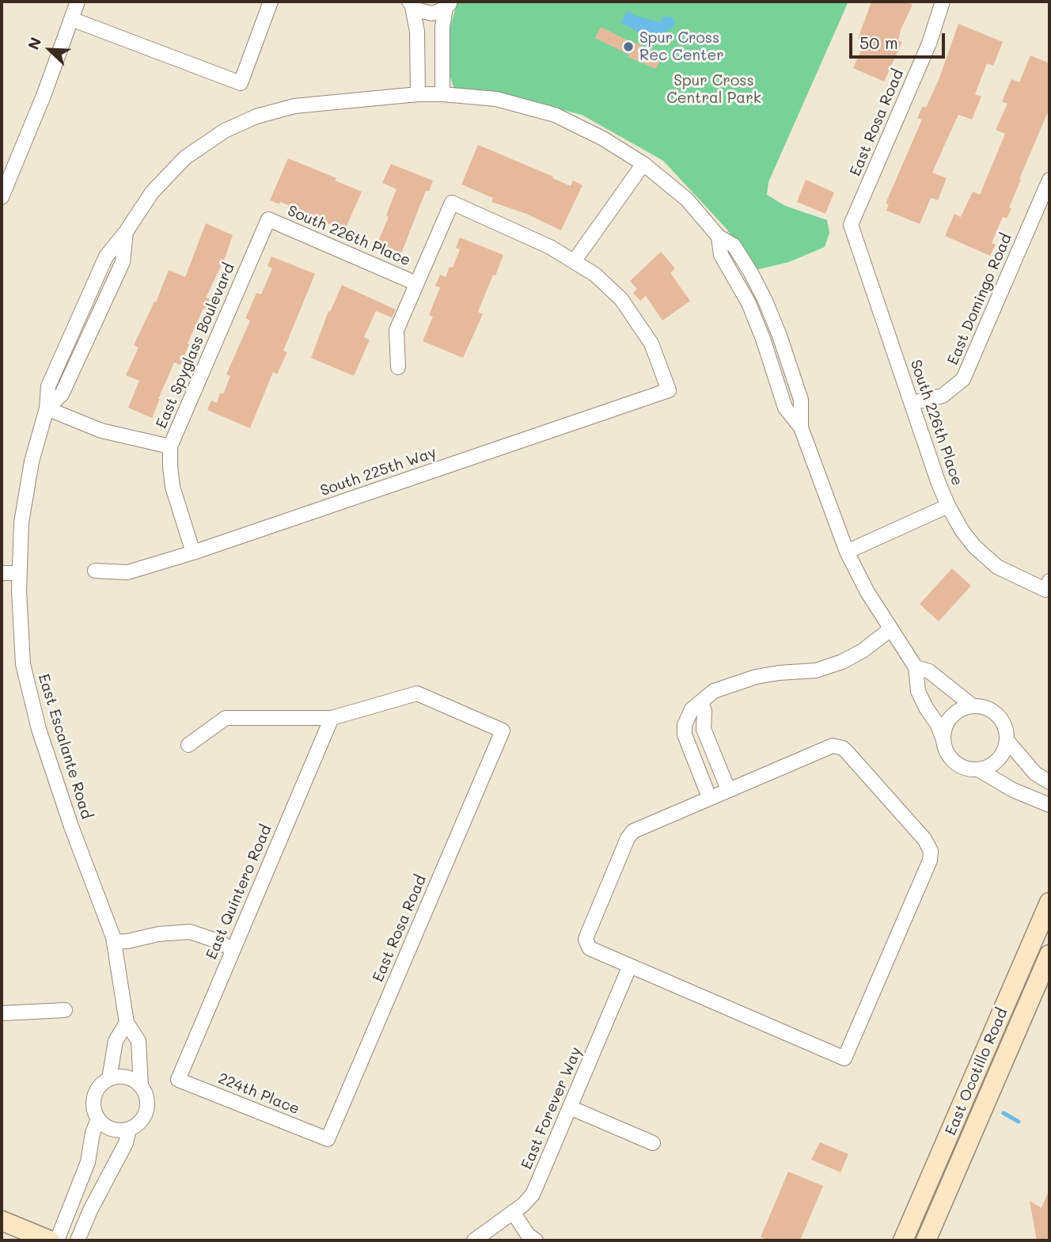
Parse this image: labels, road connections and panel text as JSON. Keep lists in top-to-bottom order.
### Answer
{
  "streets": {
    "main road": ["East Ocotillo Road"],
    "street": [
      "East Rosa Road",
      "South 226th Place",
      "East Domingo Road",
      "East Spyglass Boulevard",
      "South 225th Way",
      "East Escalante Road",
      "East Quintero Road",
      "224th Place",
      "East Forever Way"
    ]
  },
  "crossings": [
    ["East Rosa Road", "South 226th Place"],
    ["East Rosa Road", "East Quintero Road"],
    ["East Rosa Road", "224th Place"],
    ["South 226th Place", "East Domingo Road"],
    ["South 226th Place", "East Spyglass Boulevard"],
    ["East Spyglass Boulevard", "South 225th Way"],
    ["East Quintero Road", "224th Place"]
  ],
  "parks": ["Spur Cross Central Park"],
  "places": ["Spur Cross Rec Center"],
  "scale_bar": "50 m",
  "north": "top left"
}
